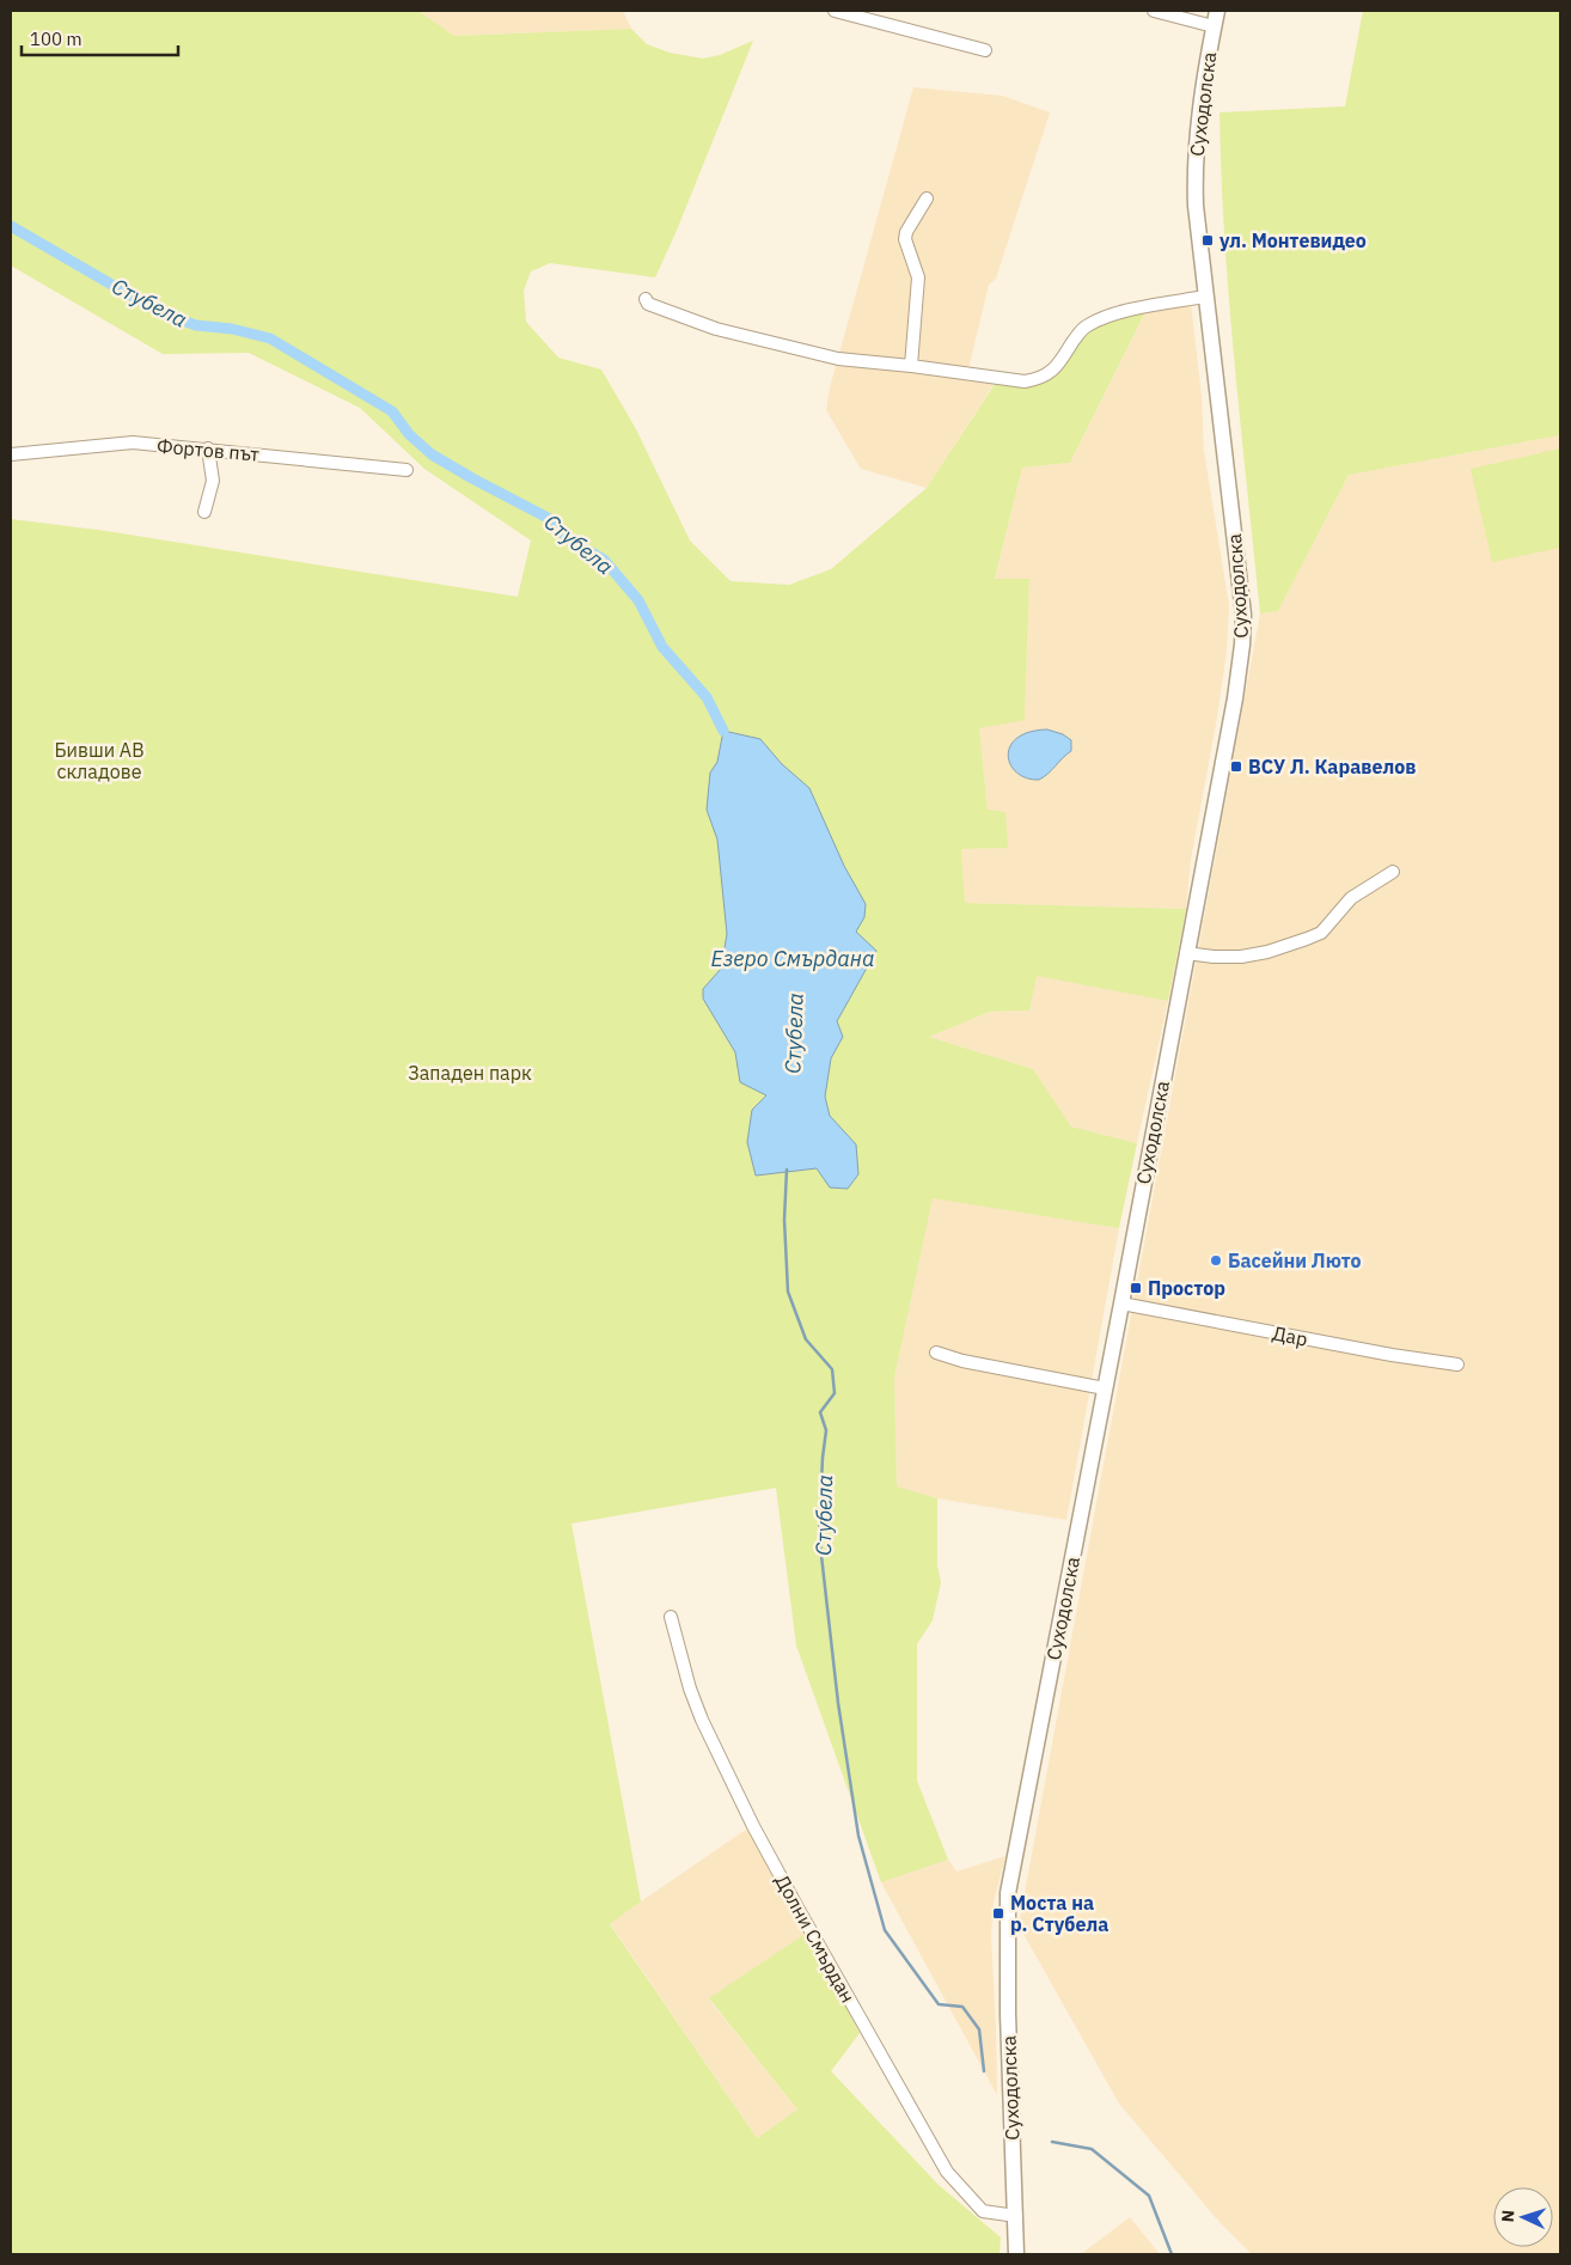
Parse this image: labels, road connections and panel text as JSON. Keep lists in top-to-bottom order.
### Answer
{
  "streets": {
    "street": [
      "Суходолска",
      "Фортов път",
      "Дар",
      "Долни Смърдан"
    ]
  },
  "crossings": [
    ["Суходолска", "Дар"],
    ["Суходолска", "Долни Смърдан"]
  ],
  "water": ["Стубела", "Езеро Смърдана"],
  "parks": ["Бивши АВ складове", "Западен парк"],
  "places": {
    "transit": [
      "ул. Монтевидео",
      "ВСУ Л. Каравелов",
      "Простор",
      "Моста на р. Стубела"
    ],
    "other": ["Басейни Люто"]
  },
  "scale_bar": "100 m",
  "north": "left"
}
